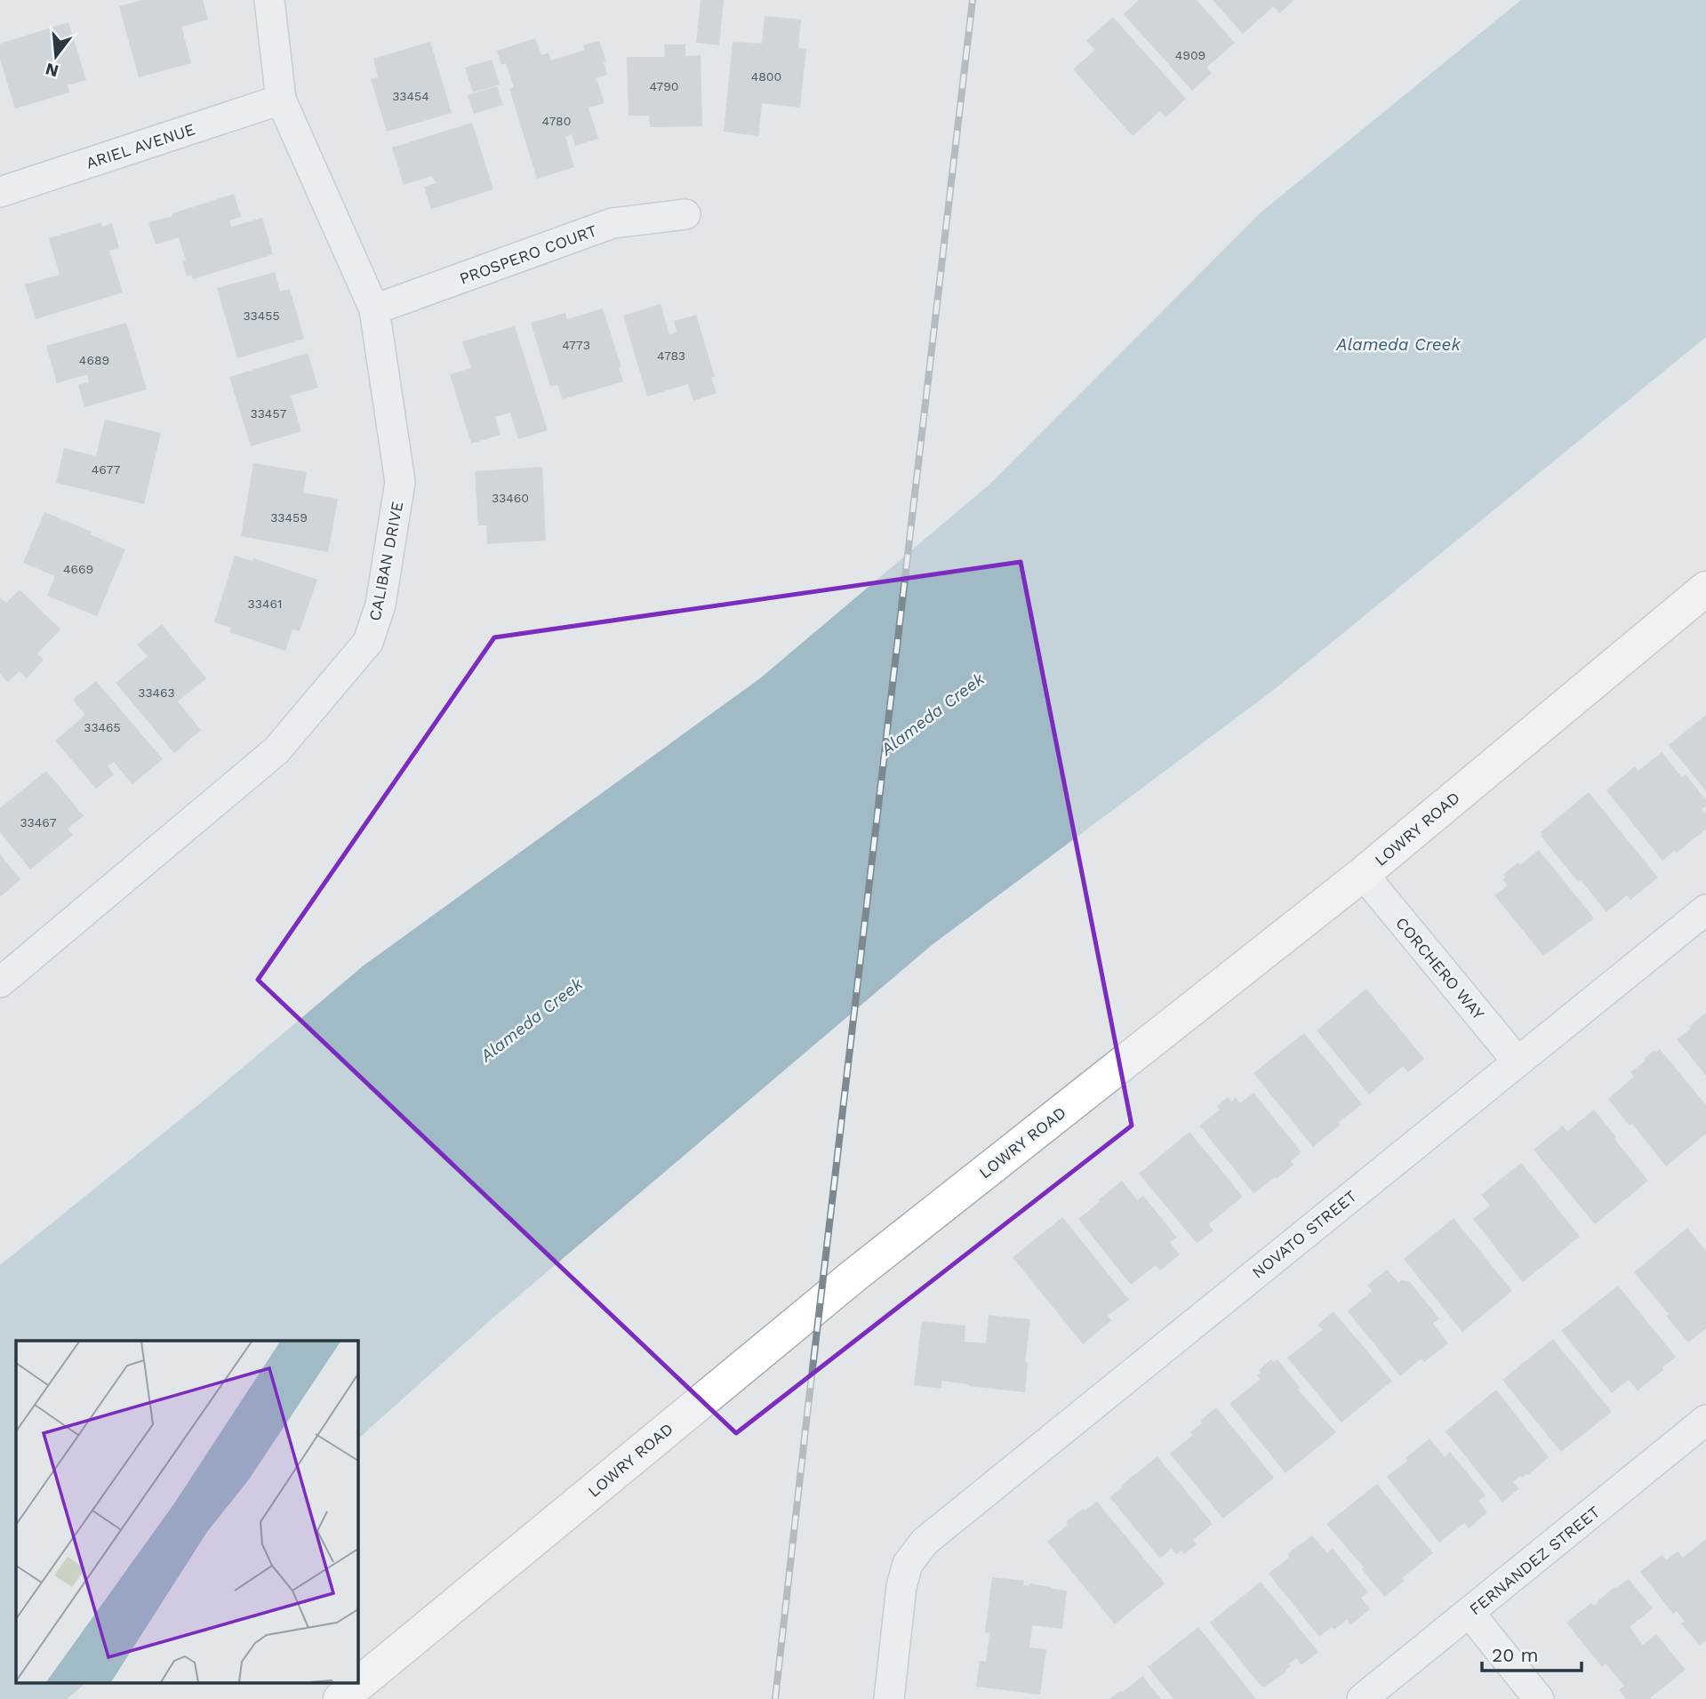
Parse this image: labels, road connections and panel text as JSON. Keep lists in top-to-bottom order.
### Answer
{
  "streets": {
    "street": [
      "ARIEL AVENUE",
      "PROSPERO COURT",
      "CALIBAN DRIVE",
      "LOWRY ROAD",
      "CORCHERO WAY",
      "NOVATO STREET",
      "FERNANDEZ STREET"
    ]
  },
  "crossings": [
    ["ARIEL AVENUE", "CALIBAN DRIVE"],
    ["PROSPERO COURT", "CALIBAN DRIVE"],
    ["LOWRY ROAD", "CORCHERO WAY"],
    ["CORCHERO WAY", "NOVATO STREET"]
  ],
  "water": ["Alameda Creek"],
  "house_numbers": [
    "4909",
    "4800",
    "4790",
    "33454",
    "4780",
    "33455",
    "4773",
    "4783",
    "4689",
    "33457",
    "4677",
    "33460",
    "33459",
    "4669",
    "33461",
    "33463",
    "33465",
    "33467"
  ],
  "scale_bar": "20 m",
  "north": "bottom"
}
